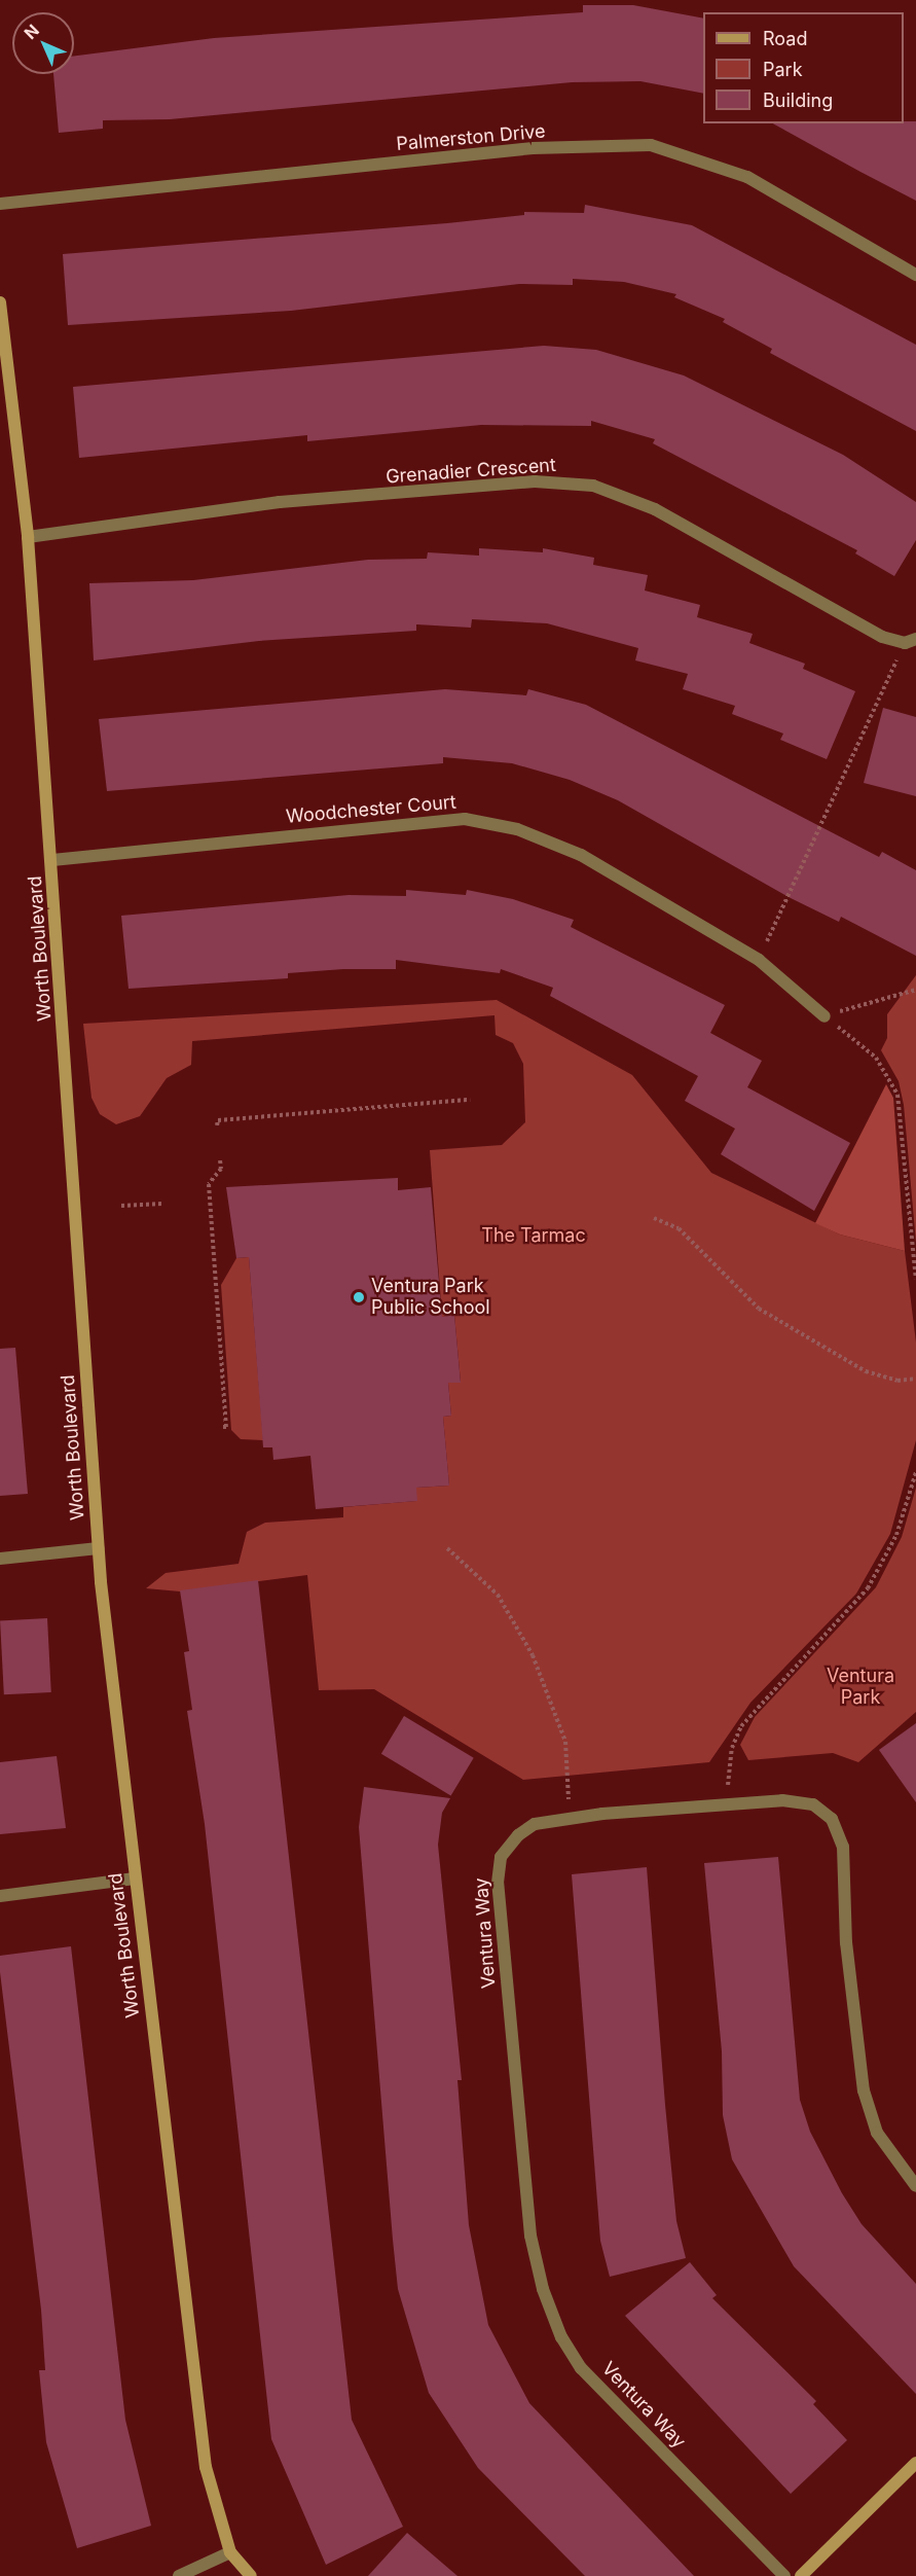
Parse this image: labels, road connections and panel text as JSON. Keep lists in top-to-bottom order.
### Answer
{
  "streets": {
    "street": [
      "Palmerston Drive",
      "Grenadier Crescent",
      "Woodchester Court",
      "Worth Boulevard",
      "Ventura Way"
    ]
  },
  "crossings": [
    ["Grenadier Crescent", "Worth Boulevard"],
    ["Woodchester Court", "Worth Boulevard"]
  ],
  "parks": ["The Tarmac", "Ventura Park"],
  "places": ["Ventura Park Public School"],
  "legend": ["Road", "Park", "Building"],
  "north": "top left"
}
